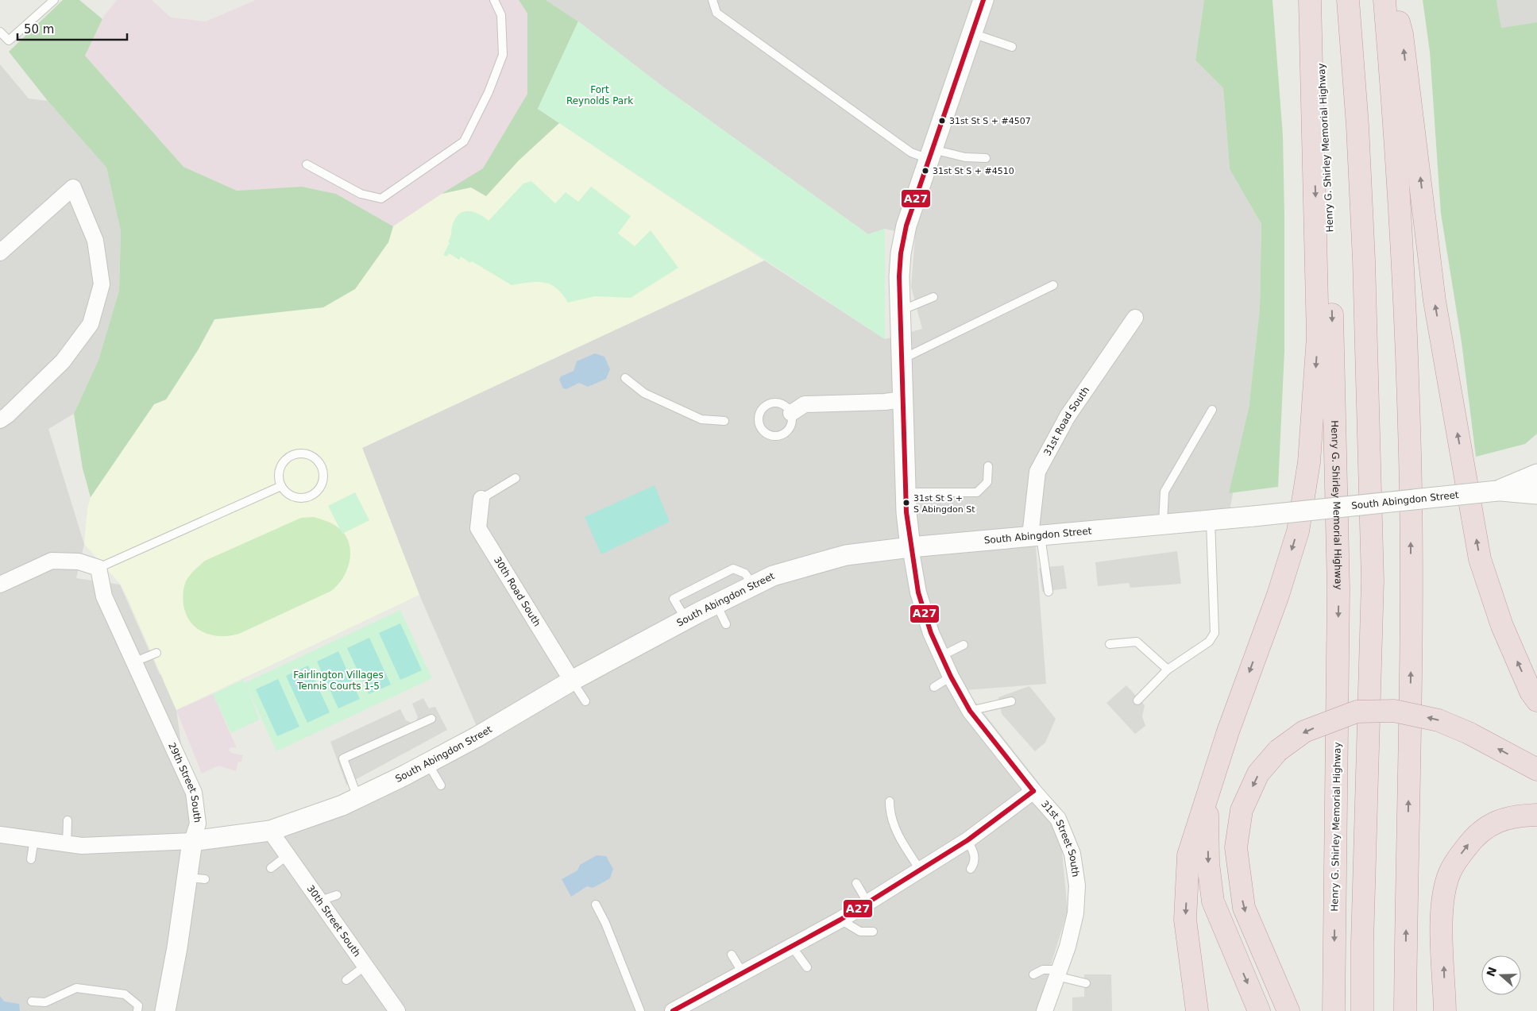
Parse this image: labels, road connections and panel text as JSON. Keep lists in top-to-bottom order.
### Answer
{
  "streets": {
    "highway": ["Henry G. Shirley Memorial Highway"],
    "street": [
      "31st Road South",
      "South Abingdon Street",
      "30th Road South",
      "29th Street South",
      "31st Street South",
      "30th Street South"
    ]
  },
  "crossings": [
    ["31st Road South", "South Abingdon Street"],
    ["South Abingdon Street", "30th Road South"],
    ["South Abingdon Street", "29th Street South"],
    ["South Abingdon Street", "31st Street South"],
    ["South Abingdon Street", "30th Street South"]
  ],
  "parks": ["Fort Reynolds Park", "Fairlington Villages Tennis Courts 1-5"],
  "places": ["31st St S + #4507", "31st St S + #4510", "31st St S + S Abingdon St"],
  "lines": ["transit line A27"],
  "scale_bar": "50 m",
  "north": "left"
}
